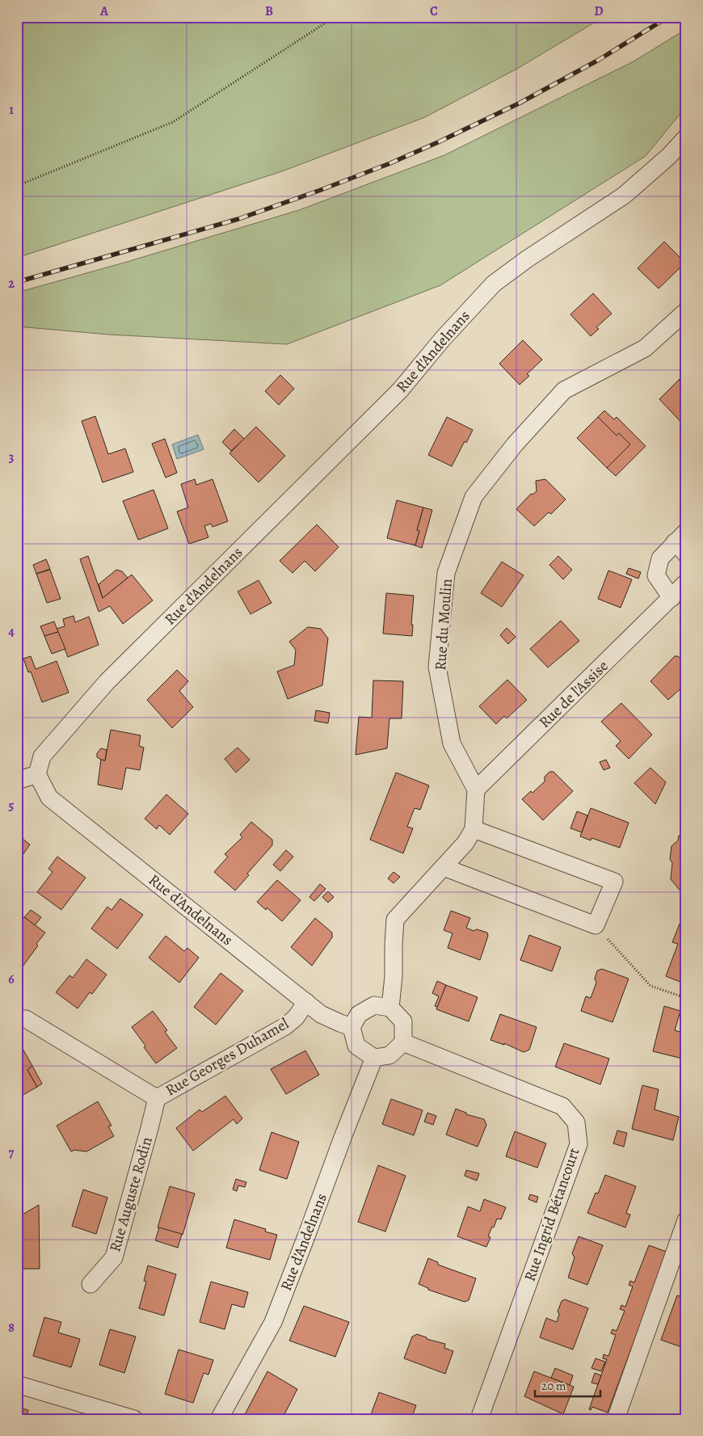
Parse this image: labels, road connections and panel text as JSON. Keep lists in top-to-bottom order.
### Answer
{
  "streets": {
    "street": [
      "Rue d'Andelnans",
      "Rue du Moulin",
      "Rue de l'Assise",
      "Rue Georges Duhamel",
      "Rue Auguste Rodin",
      "Rue Ingrid Bétancourt"
    ]
  },
  "crossings": [
    ["Rue d'Andelnans", "Rue Georges Duhamel"],
    ["Rue d'Andelnans", "Rue Ingrid Bétancourt"],
    ["Rue du Moulin", "Rue de l'Assise"],
    ["Rue Georges Duhamel", "Rue Auguste Rodin"]
  ],
  "scale_bar": "20 m",
  "grid": {
    "columns": [
      "A",
      "B",
      "C",
      "D"
    ],
    "rows": [
      "1",
      "2",
      "3",
      "4",
      "5",
      "6",
      "7",
      "8"
    ]
  }
}
